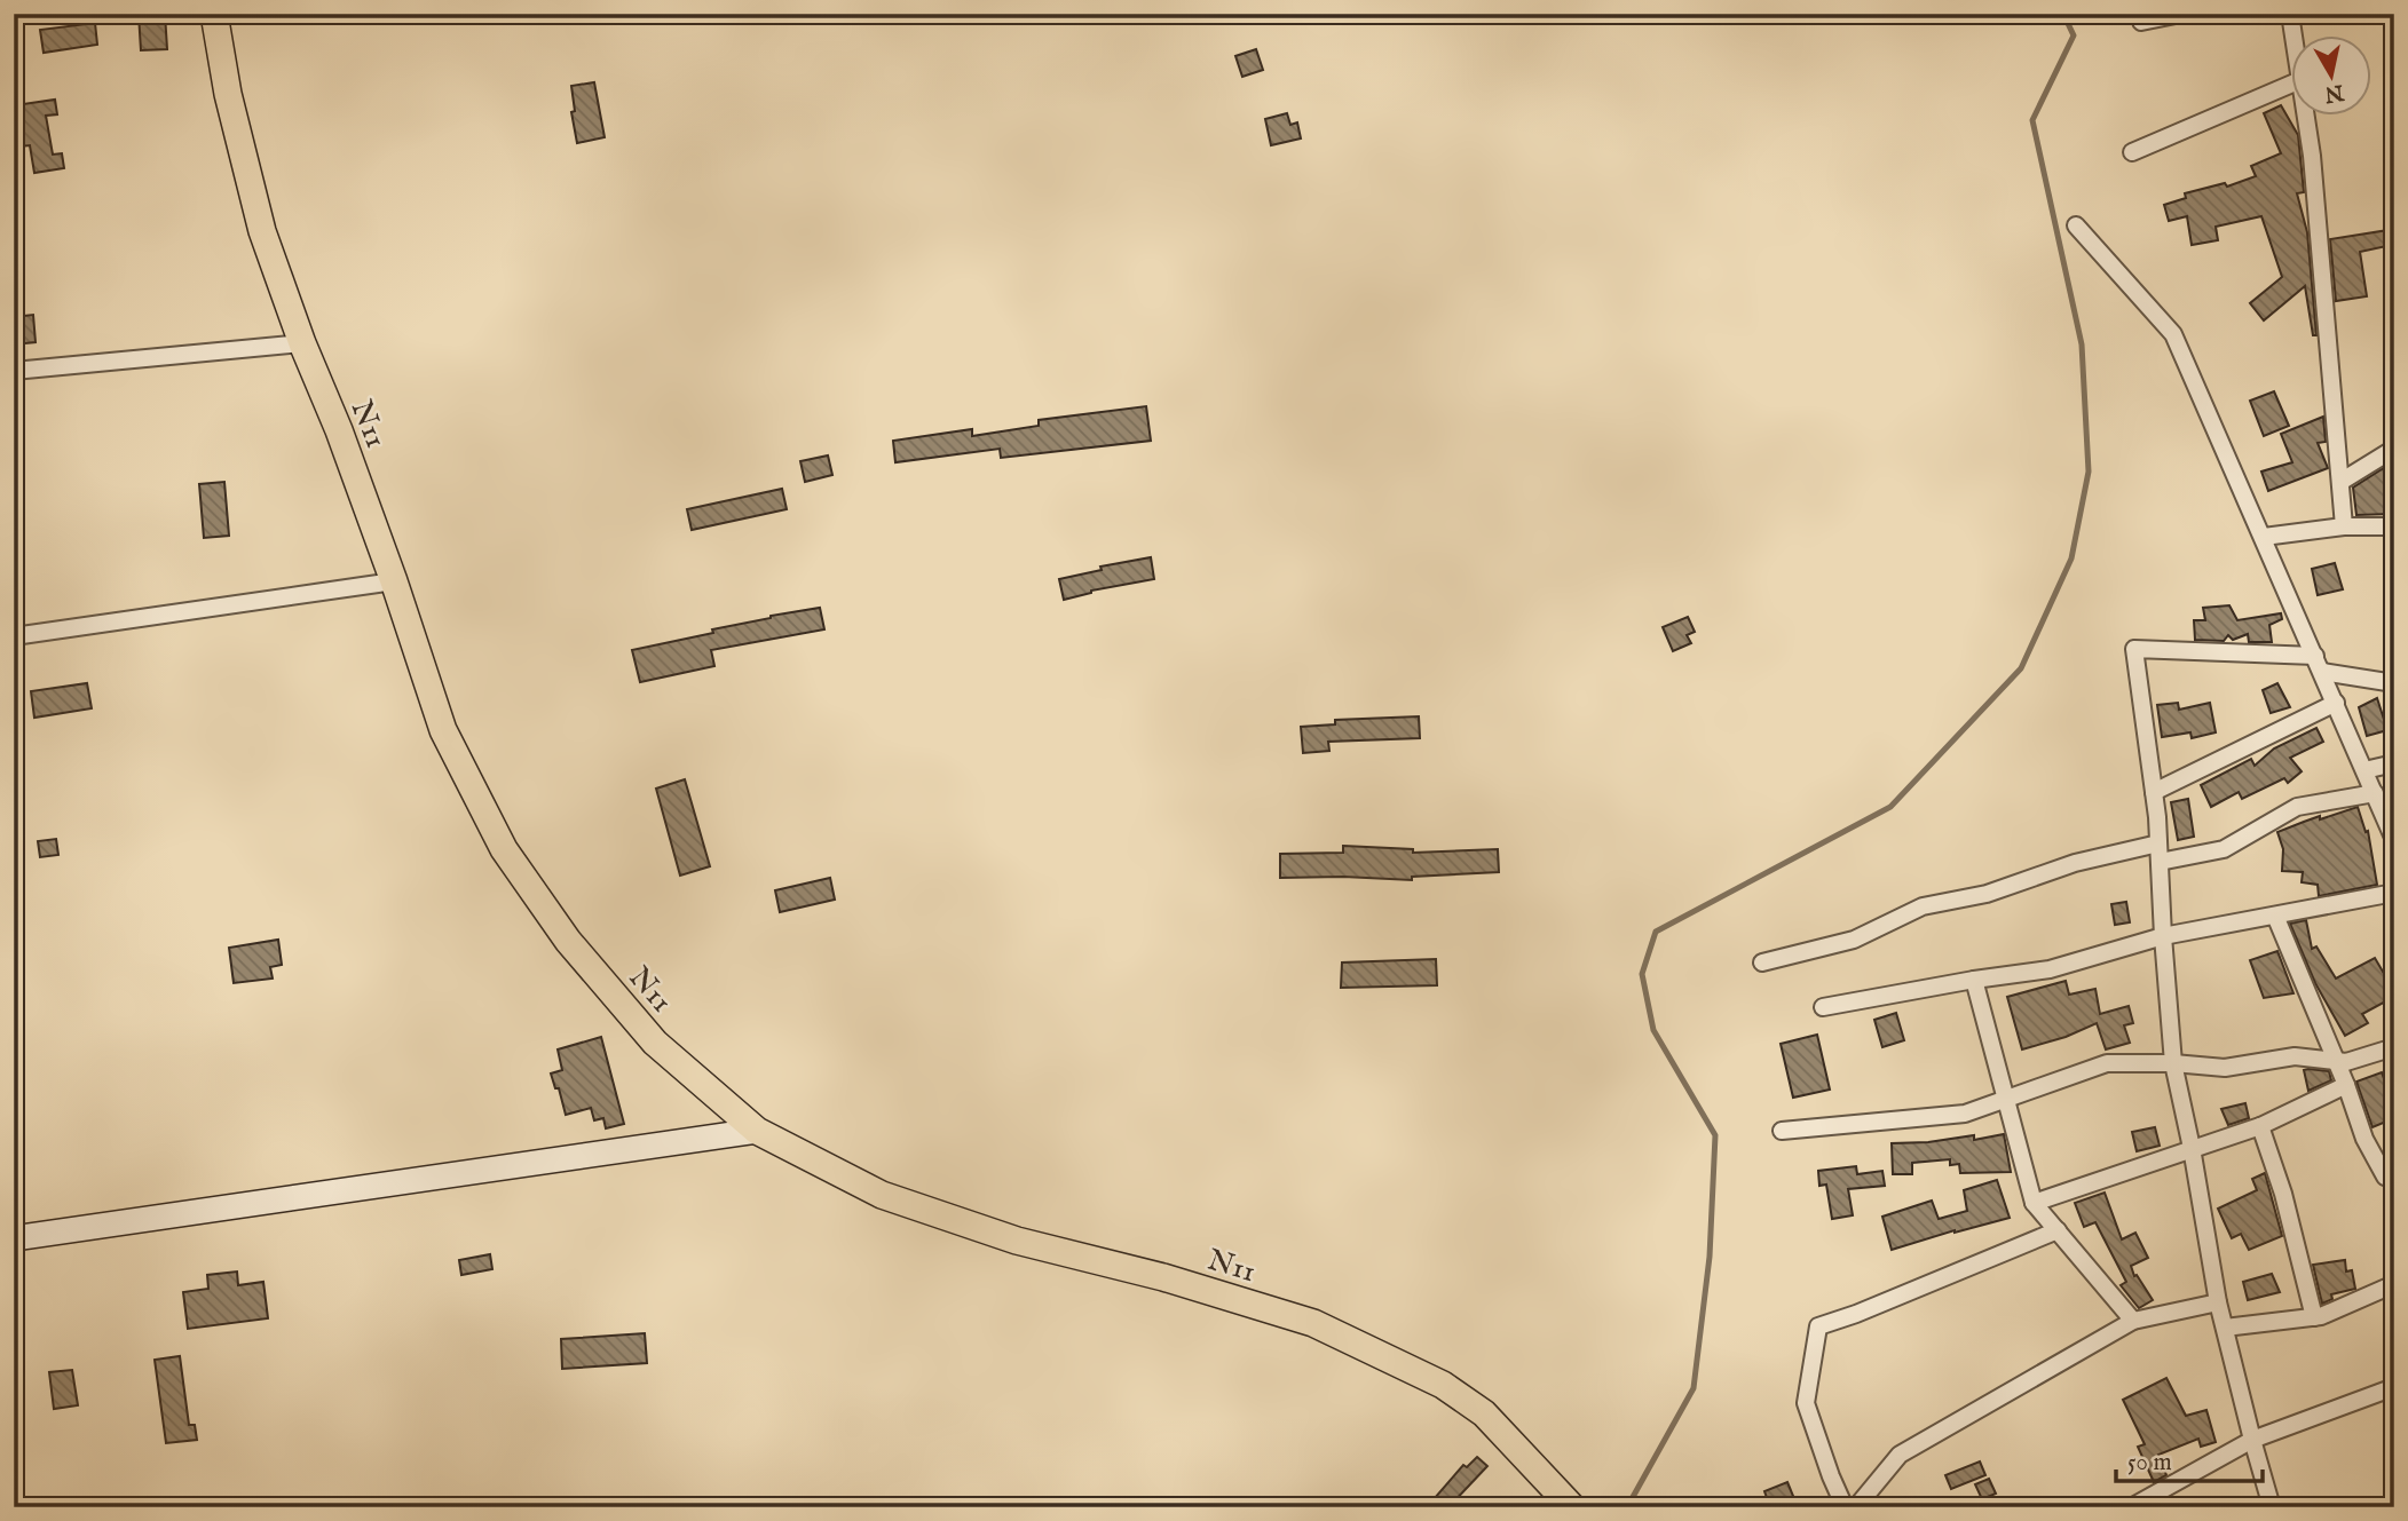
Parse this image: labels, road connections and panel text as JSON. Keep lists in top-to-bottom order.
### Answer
{
  "streets": {
    "main road": ["N11"]
  },
  "scale_bar": "50 m",
  "north": "bottom"
}
